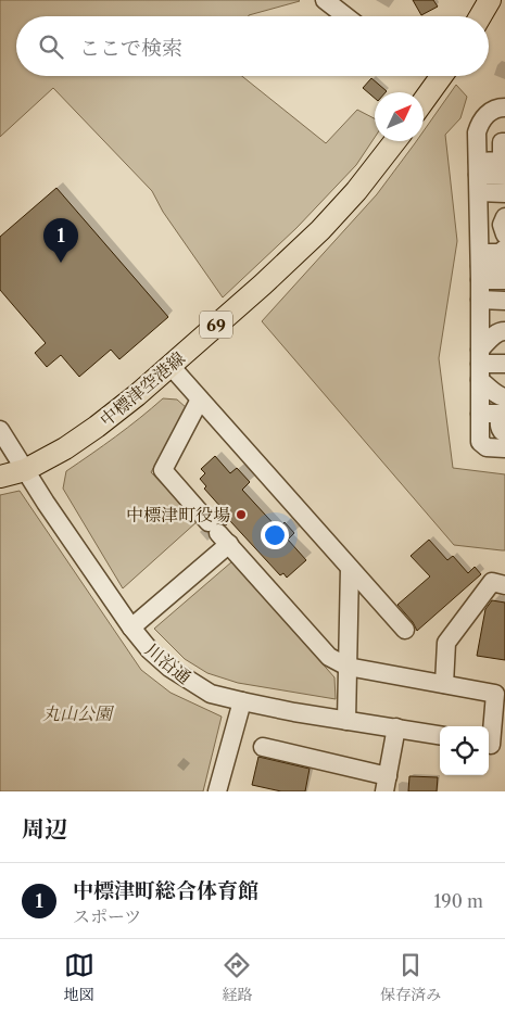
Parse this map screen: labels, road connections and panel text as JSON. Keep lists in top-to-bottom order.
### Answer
{
  "streets": {
    "main road": ["69", "中標津空港線"],
    "street": ["川沿通"]
  },
  "crossings": [
    ["中標津空港線", "川沿通"]
  ],
  "parks": ["丸山公園"],
  "places": ["中標津町役場"],
  "north": "top right",
  "page": {
    "search": "ここで検索",
    "pins": "1",
    "heading": "周辺",
    "list": [
      {
        "mark": "1",
        "name": "中標津町総合体育館",
        "note": "スポーツ",
        "value": "190 m"
      }
    ],
    "nav": ["地図", "経路", "保存済み"]
  }
}
